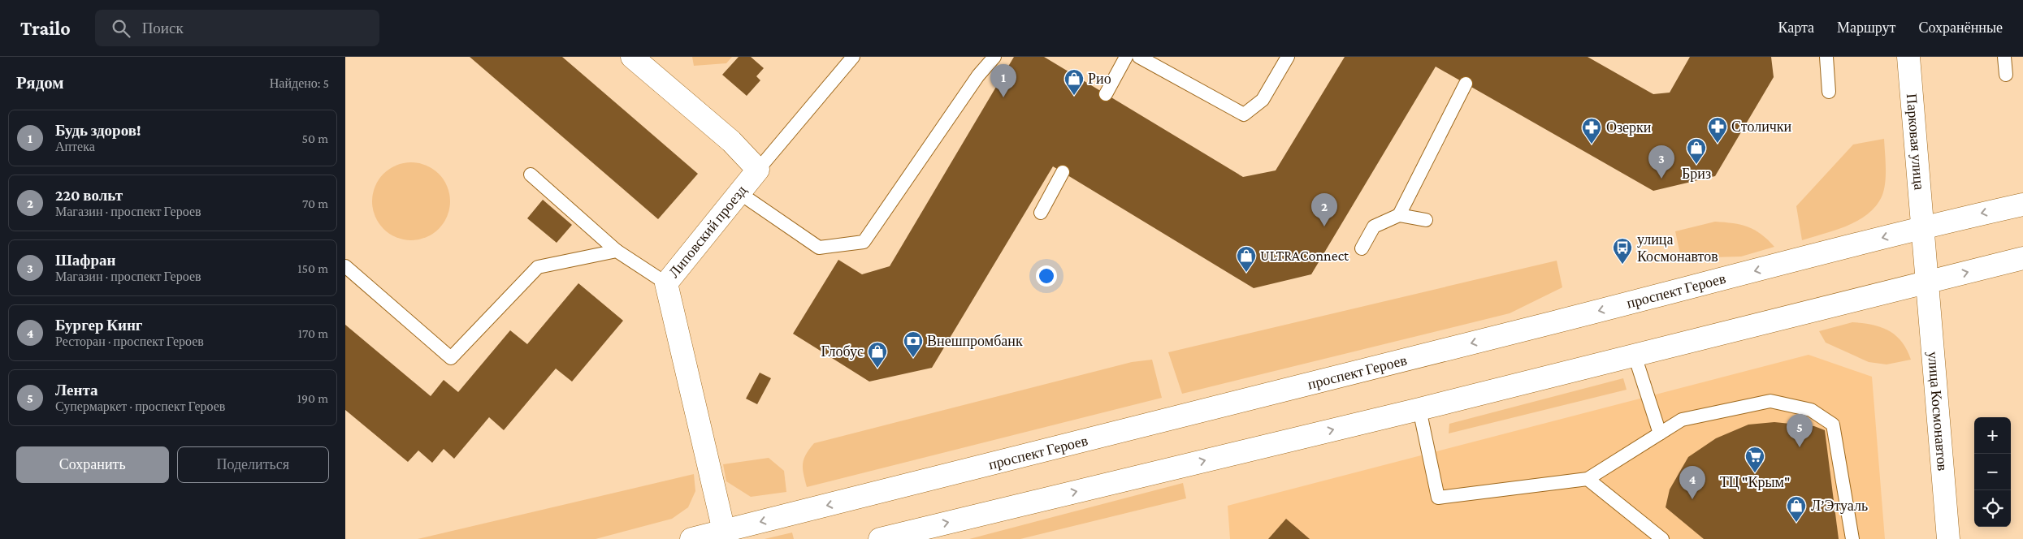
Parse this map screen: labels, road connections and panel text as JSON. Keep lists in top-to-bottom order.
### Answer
{
  "streets": {
    "main road": [
      "Парковая улица",
      "Липовский проезд",
      "проспект Героев",
      "улица Космонавтов"
    ]
  },
  "crossings": [
    ["Парковая улица", "проспект Героев"],
    ["Парковая улица", "улица Космонавтов"],
    ["Липовский проезд", "проспект Героев"]
  ],
  "places": {
    "shop": [
      "Рио",
      "Бриз",
      "ULTRAConnect",
      "Глобус",
      "Л’Этуаль"
    ],
    "pharmacy": ["Столички", "Озерки"],
    "bus stop": ["улица Космонавтов"],
    "bank": ["Внешпромбанк"],
    "supermarket": ["ТЦ \"Крым\""]
  },
  "page": {
    "header": "Trailo",
    "search": "Поиск",
    "nav": ["Карта", "Маршрут", "Сохранённые"],
    "heading": ["Рядом", "Найдено: 5"],
    "pins": [
      "1",
      "3",
      "2",
      "5",
      "4"
    ],
    "list": [
      {
        "mark": "1",
        "name": "Будь здоров!",
        "note": "Аптека",
        "value": "50 m"
      },
      {
        "mark": "2",
        "name": "220 вольт",
        "note": "Магазин · проспект Героев",
        "value": "70 m"
      },
      {
        "mark": "3",
        "name": "Шафран",
        "note": "Магазин · проспект Героев",
        "value": "150 m"
      },
      {
        "mark": "4",
        "name": "Бургер Кинг",
        "note": "Ресторан · проспект Героев",
        "value": "170 m"
      },
      {
        "mark": "5",
        "name": "Лента",
        "note": "Супермаркет · проспект Героев",
        "value": "190 m"
      }
    ],
    "map_buttons": ["+", "−"],
    "buttons": ["Сохранить", "Поделиться"]
  }
}
